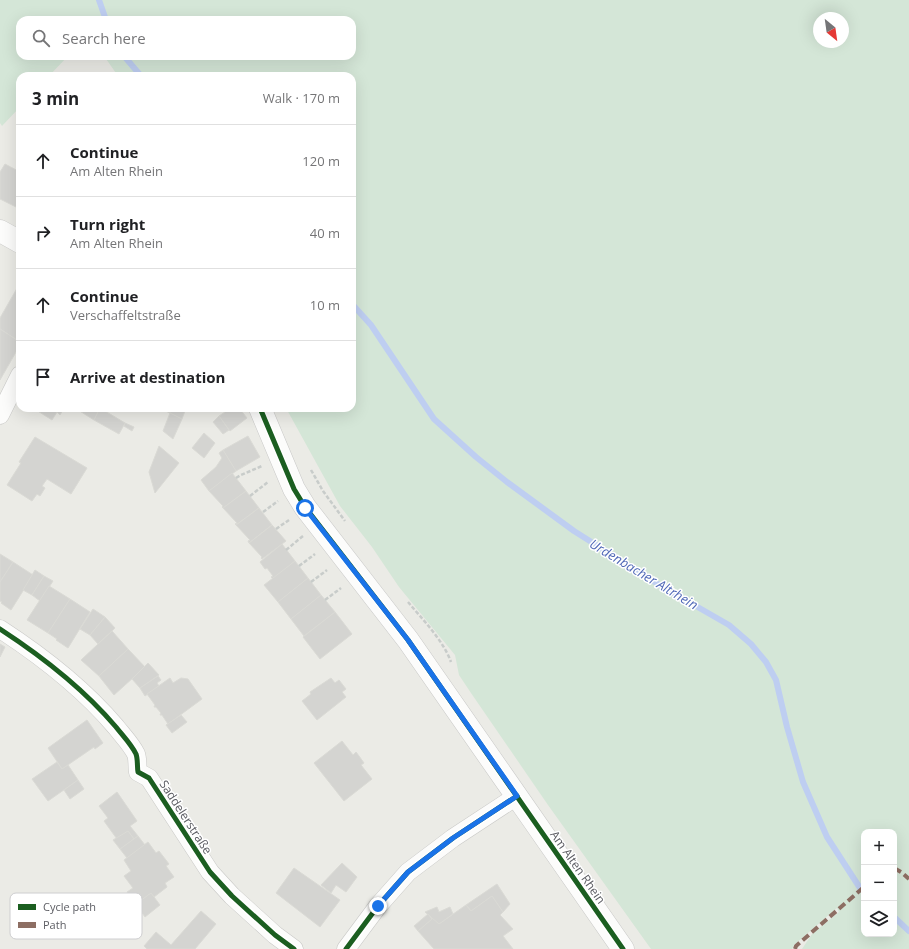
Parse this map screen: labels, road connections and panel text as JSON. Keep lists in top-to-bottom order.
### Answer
{
  "streets": {
    "street": ["Saddelerstraße", "Am Alten Rhein"]
  },
  "water": ["Urdenbacher Altrhein"],
  "legend": ["Cycle path", "Path"],
  "north": "bottom right",
  "page": {
    "search": "Search here",
    "heading": ["3 min", "Walk · 170 m"],
    "list": [
      ["Continue", "Am Alten Rhein", "120 m"],
      ["Turn right", "Am Alten Rhein", "40 m"],
      ["Continue", "Verschaffeltstraße", "10 m"],
      "Arrive at destination"
    ],
    "map_buttons": ["+", "−"]
  }
}
